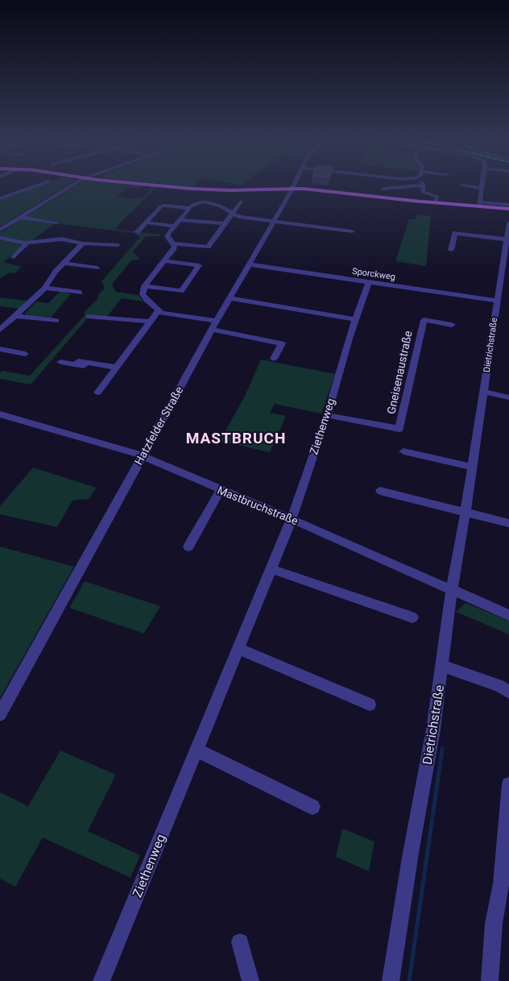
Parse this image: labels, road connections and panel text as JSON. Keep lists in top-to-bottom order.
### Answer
{
  "streets": {
    "street": [
      "Sporckweg",
      "Dietrichstraße",
      "Gneisenaustraße",
      "Hatzfelder Straße",
      "Ziethenweg",
      "Mastbruchstraße"
    ]
  },
  "crossings": [
    ["Sporckweg", "Dietrichstraße"],
    ["Sporckweg", "Hatzfelder Straße"],
    ["Sporckweg", "Ziethenweg"],
    ["Dietrichstraße", "Mastbruchstraße"],
    ["Gneisenaustraße", "Ziethenweg"],
    ["Hatzfelder Straße", "Mastbruchstraße"],
    ["Ziethenweg", "Mastbruchstraße"]
  ],
  "districts": ["MASTBRUCH"]
}
